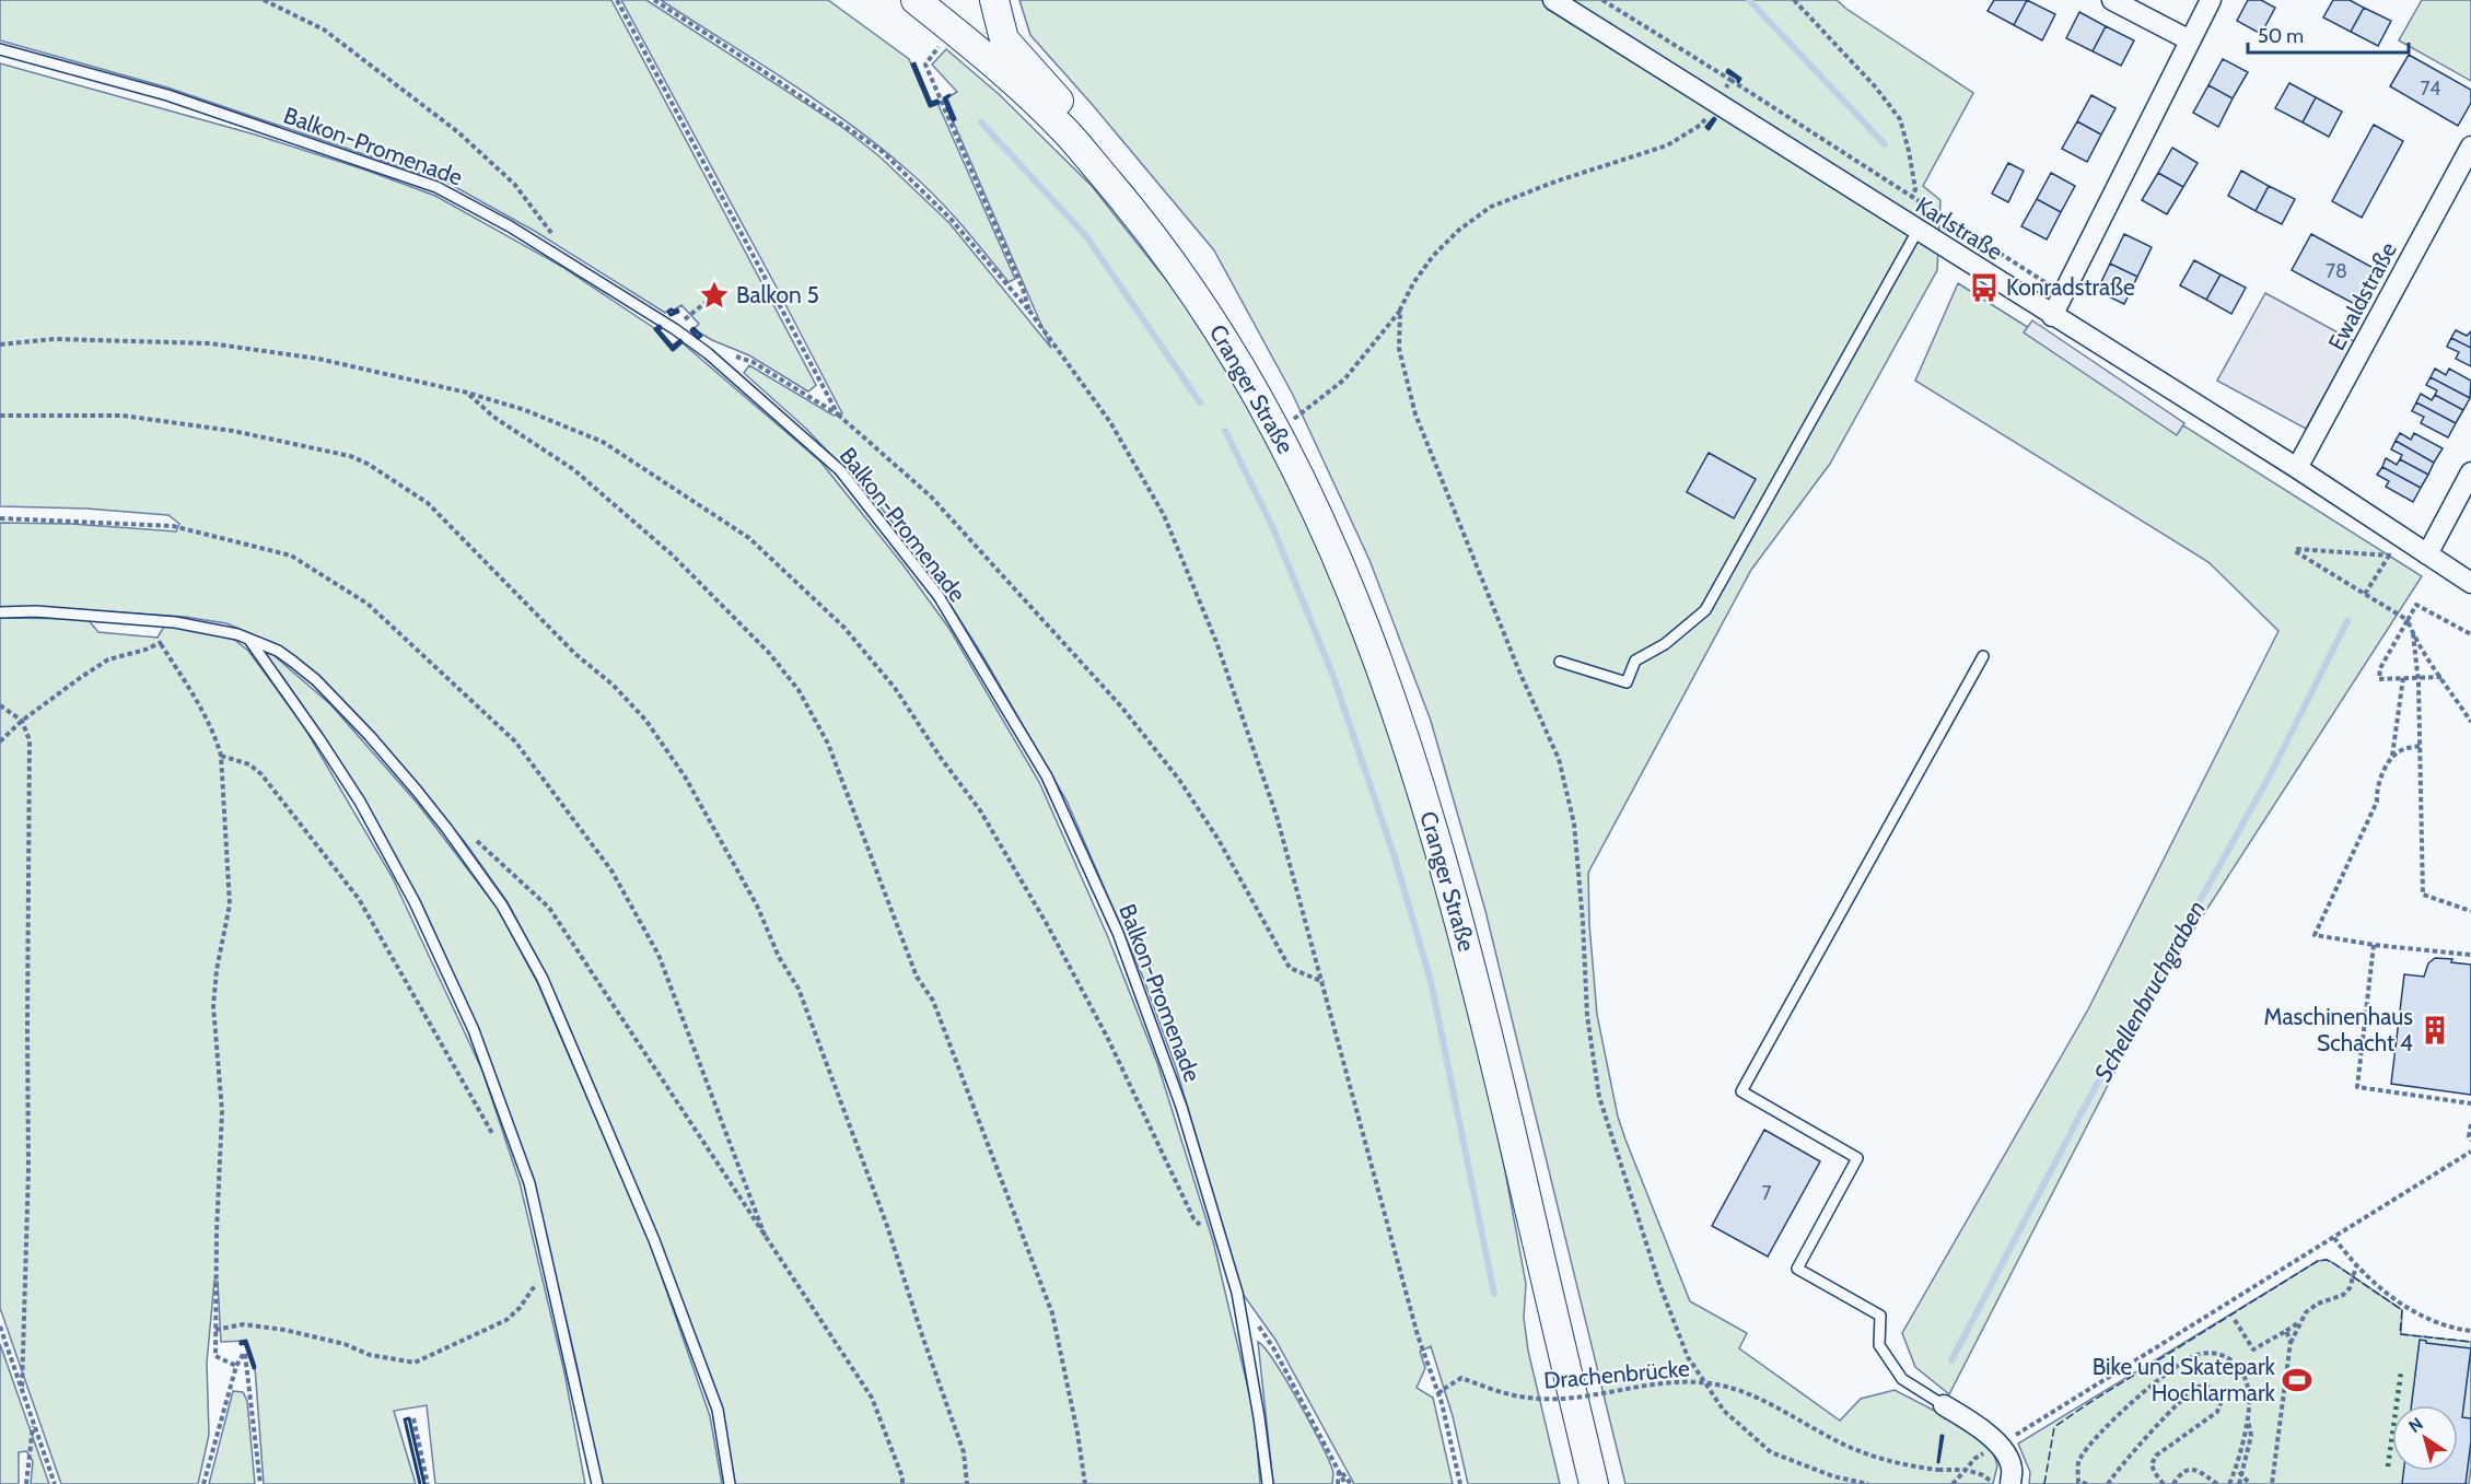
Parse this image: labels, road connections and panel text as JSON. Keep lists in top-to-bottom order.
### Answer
{
  "streets": {
    "main road": ["Cranger Straße"],
    "street": ["Karlstraße", "Ewaldstraße"],
    "lane": ["Balkon-Promenade"],
    "path": ["Drachenbrücke"]
  },
  "crossings": [
    ["Karlstraße", "Ewaldstraße"]
  ],
  "water": ["Schellenbruchgraben"],
  "places": {
    "bus stop": ["Konradstraße"],
    "place": ["Balkon 5"],
    "building": ["Maschinenhaus Schacht 4"],
    "sports": ["Bike und Skatepark Hochlarmark"]
  },
  "house_numbers": ["74", "78", "7"],
  "scale_bar": "50 m",
  "north": "top left"
}
